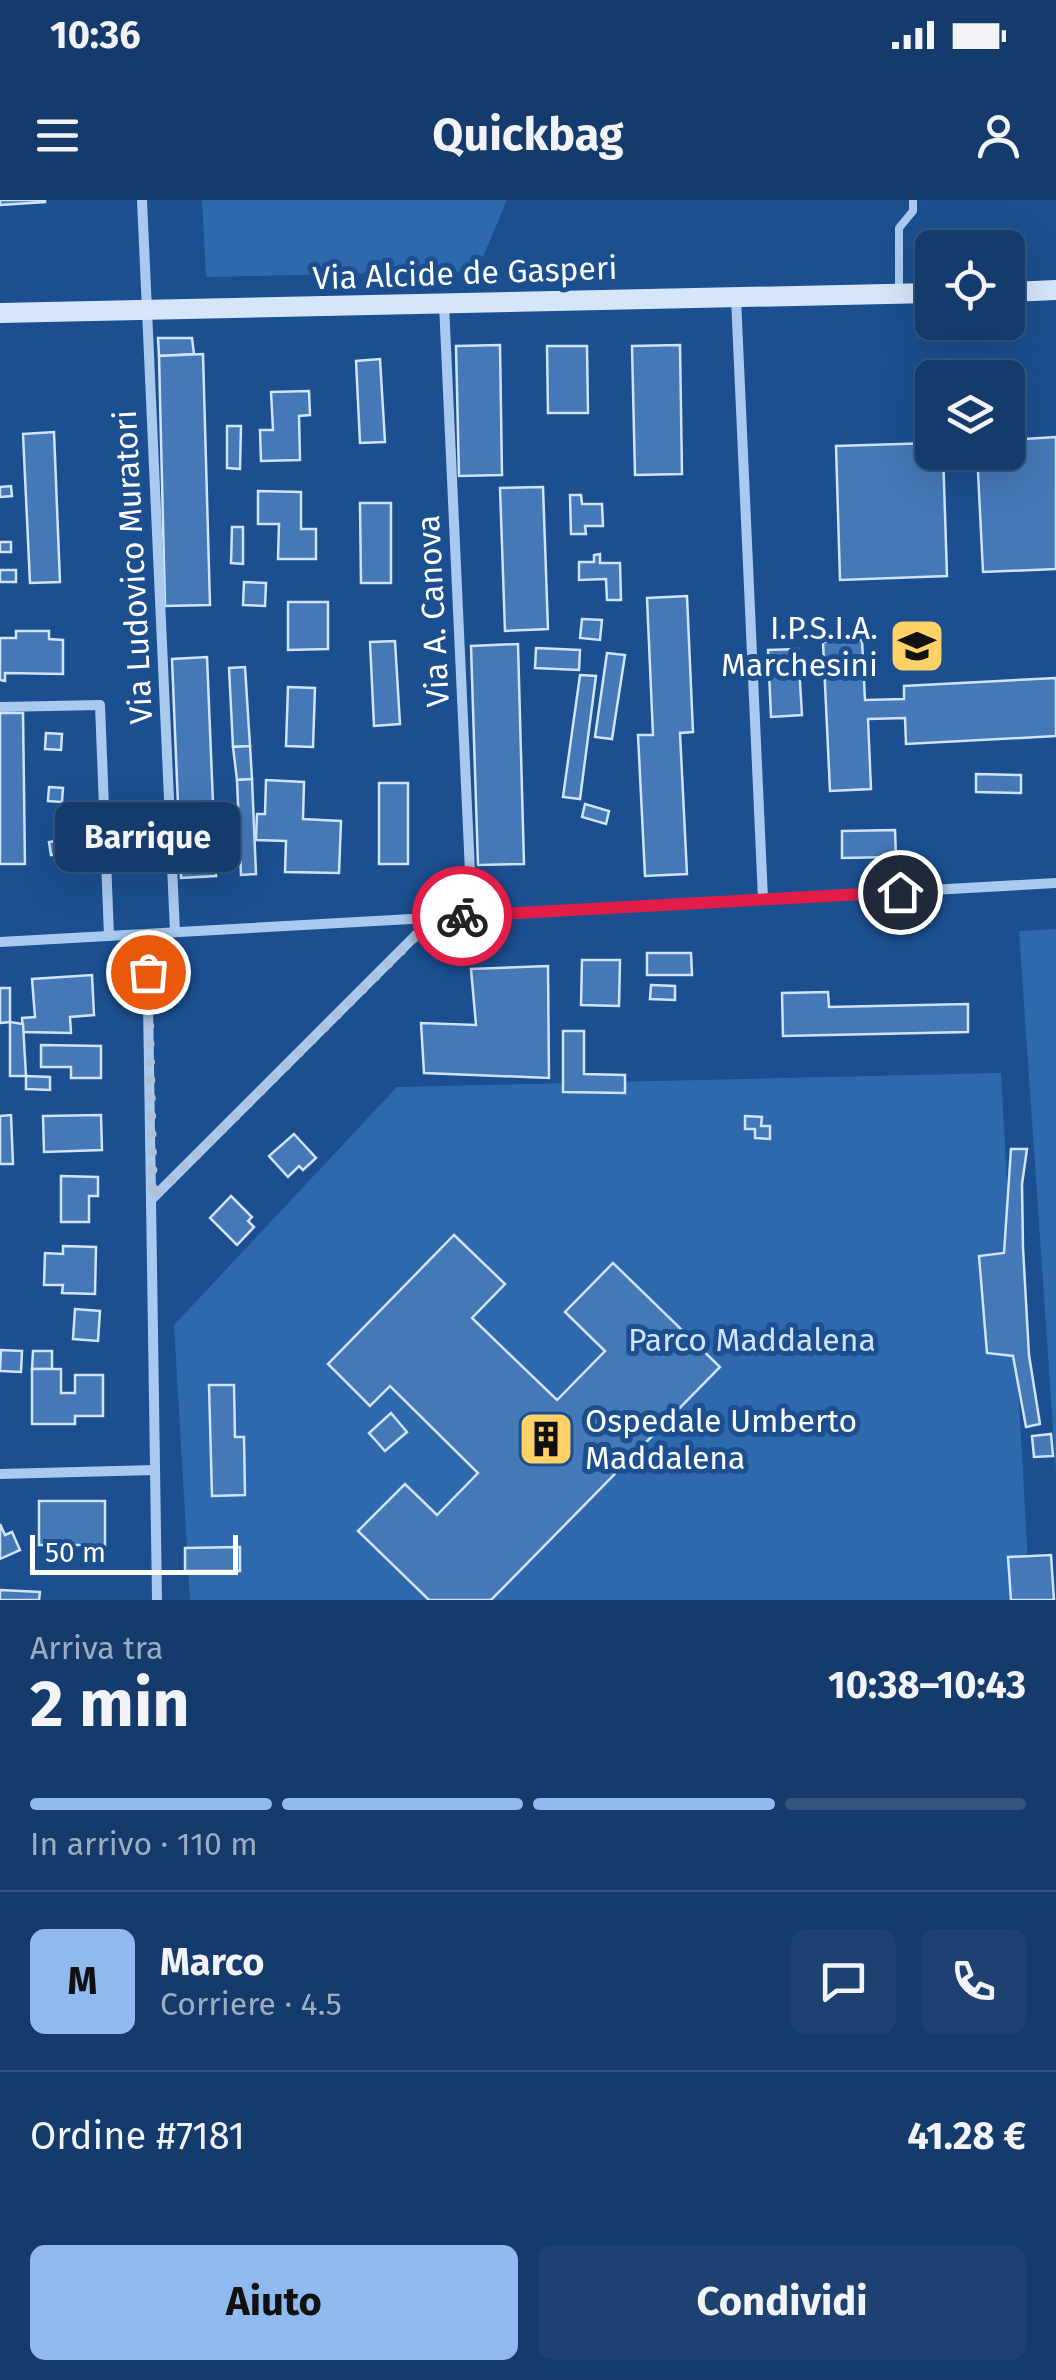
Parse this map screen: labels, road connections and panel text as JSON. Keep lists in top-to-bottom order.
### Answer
{
  "streets": {
    "street": ["Via Alcide de Gasperi", "Via Ludovico Muratori", "Via A. Canova"]
  },
  "crossings": [
    ["Via Alcide de Gasperi", "Via Ludovico Muratori"],
    ["Via Alcide de Gasperi", "Via A. Canova"]
  ],
  "parks": ["Parco Maddalena"],
  "places": {
    "school or university": ["I.P.S.I.A. Marchesini"],
    "other": ["Barrique"],
    "building": ["Ospedale Umberto Maddalena"]
  },
  "scale_bar": "50 m",
  "page": {
    "status": "10:36",
    "header": "Quickbag",
    "bubble": "Barrique",
    "scale": "50 m",
    "heading": ["2 min", "Arriva tra", "10:38–10:43"],
    "panel": [
      "Marco",
      "Corriere · 4.5",
      "Ordine #7181",
      "41.28 €"
    ],
    "bar": "In arrivo · 110 m",
    "round": "M",
    "buttons": ["Aiuto", "Condividi"]
  }
}
